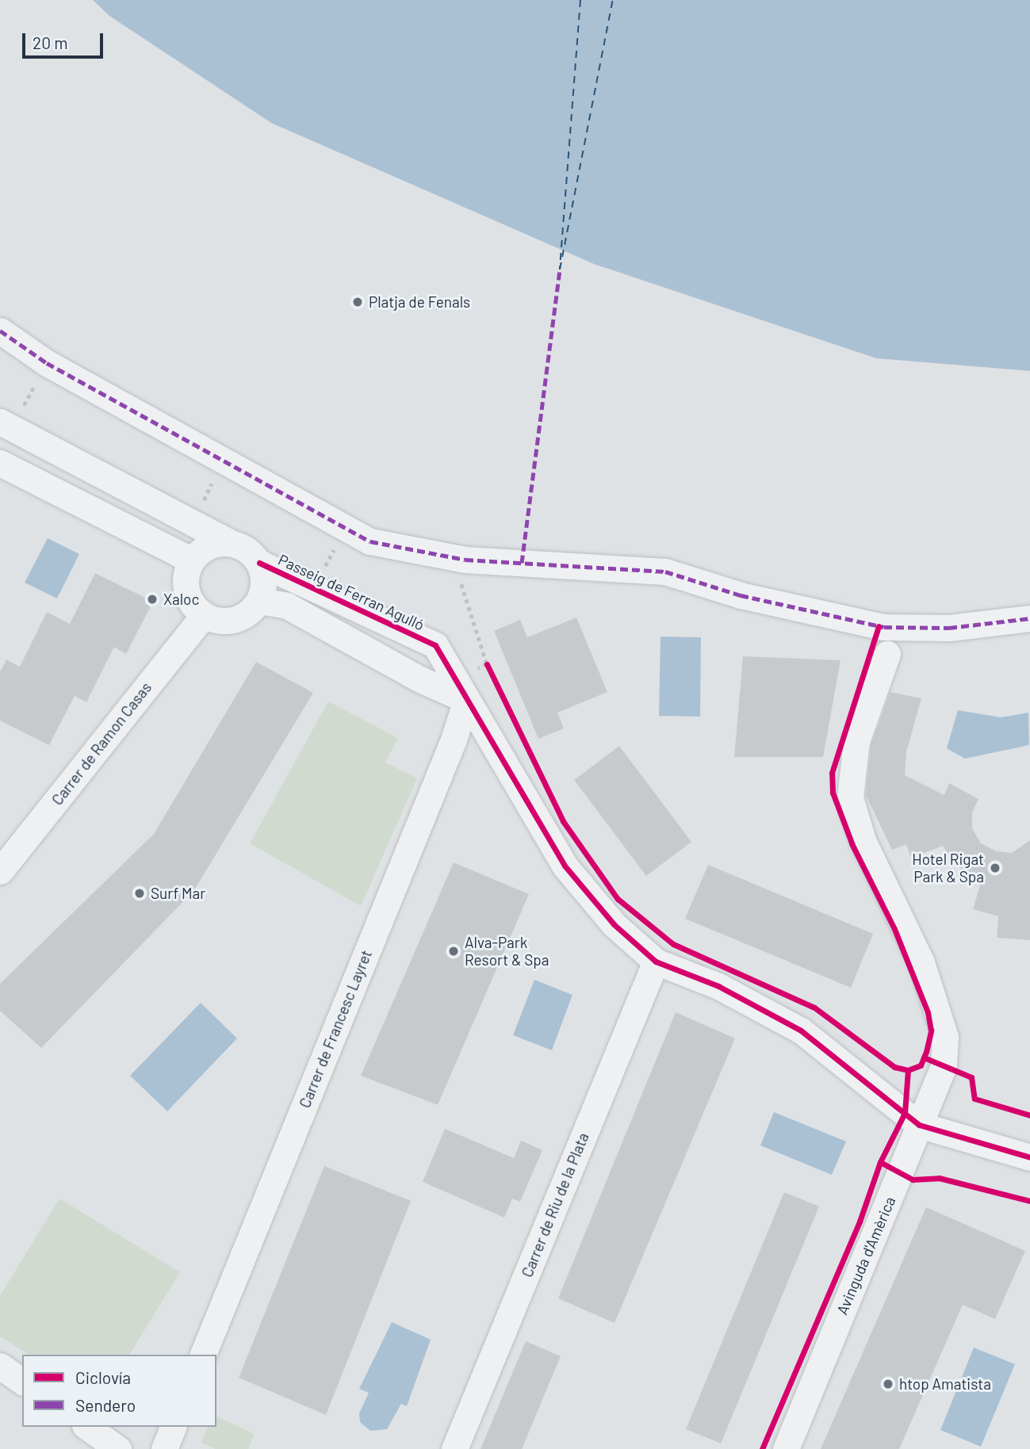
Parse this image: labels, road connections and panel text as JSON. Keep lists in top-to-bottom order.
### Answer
{
  "streets": {
    "street": [
      "Passeig de Ferran Agulló",
      "Carrer de Ramon Casas",
      "Carrer de Francesc Layret",
      "Carrer de Riu de la Plata",
      "Avinguda d'Amèrica"
    ]
  },
  "crossings": [
    ["Passeig de Ferran Agulló", "Carrer de Ramon Casas"],
    ["Passeig de Ferran Agulló", "Carrer de Francesc Layret"],
    ["Passeig de Ferran Agulló", "Carrer de Riu de la Plata"]
  ],
  "places": [
    "Platja de Fenals",
    "Xaloc",
    "Hotel Rigat Park & Spa",
    "Surf Mar",
    "Alva-Park Resort & Spa",
    "htop Amatista"
  ],
  "legend": ["Ciclovía", "Sendero"],
  "scale_bar": "20 m"
}
